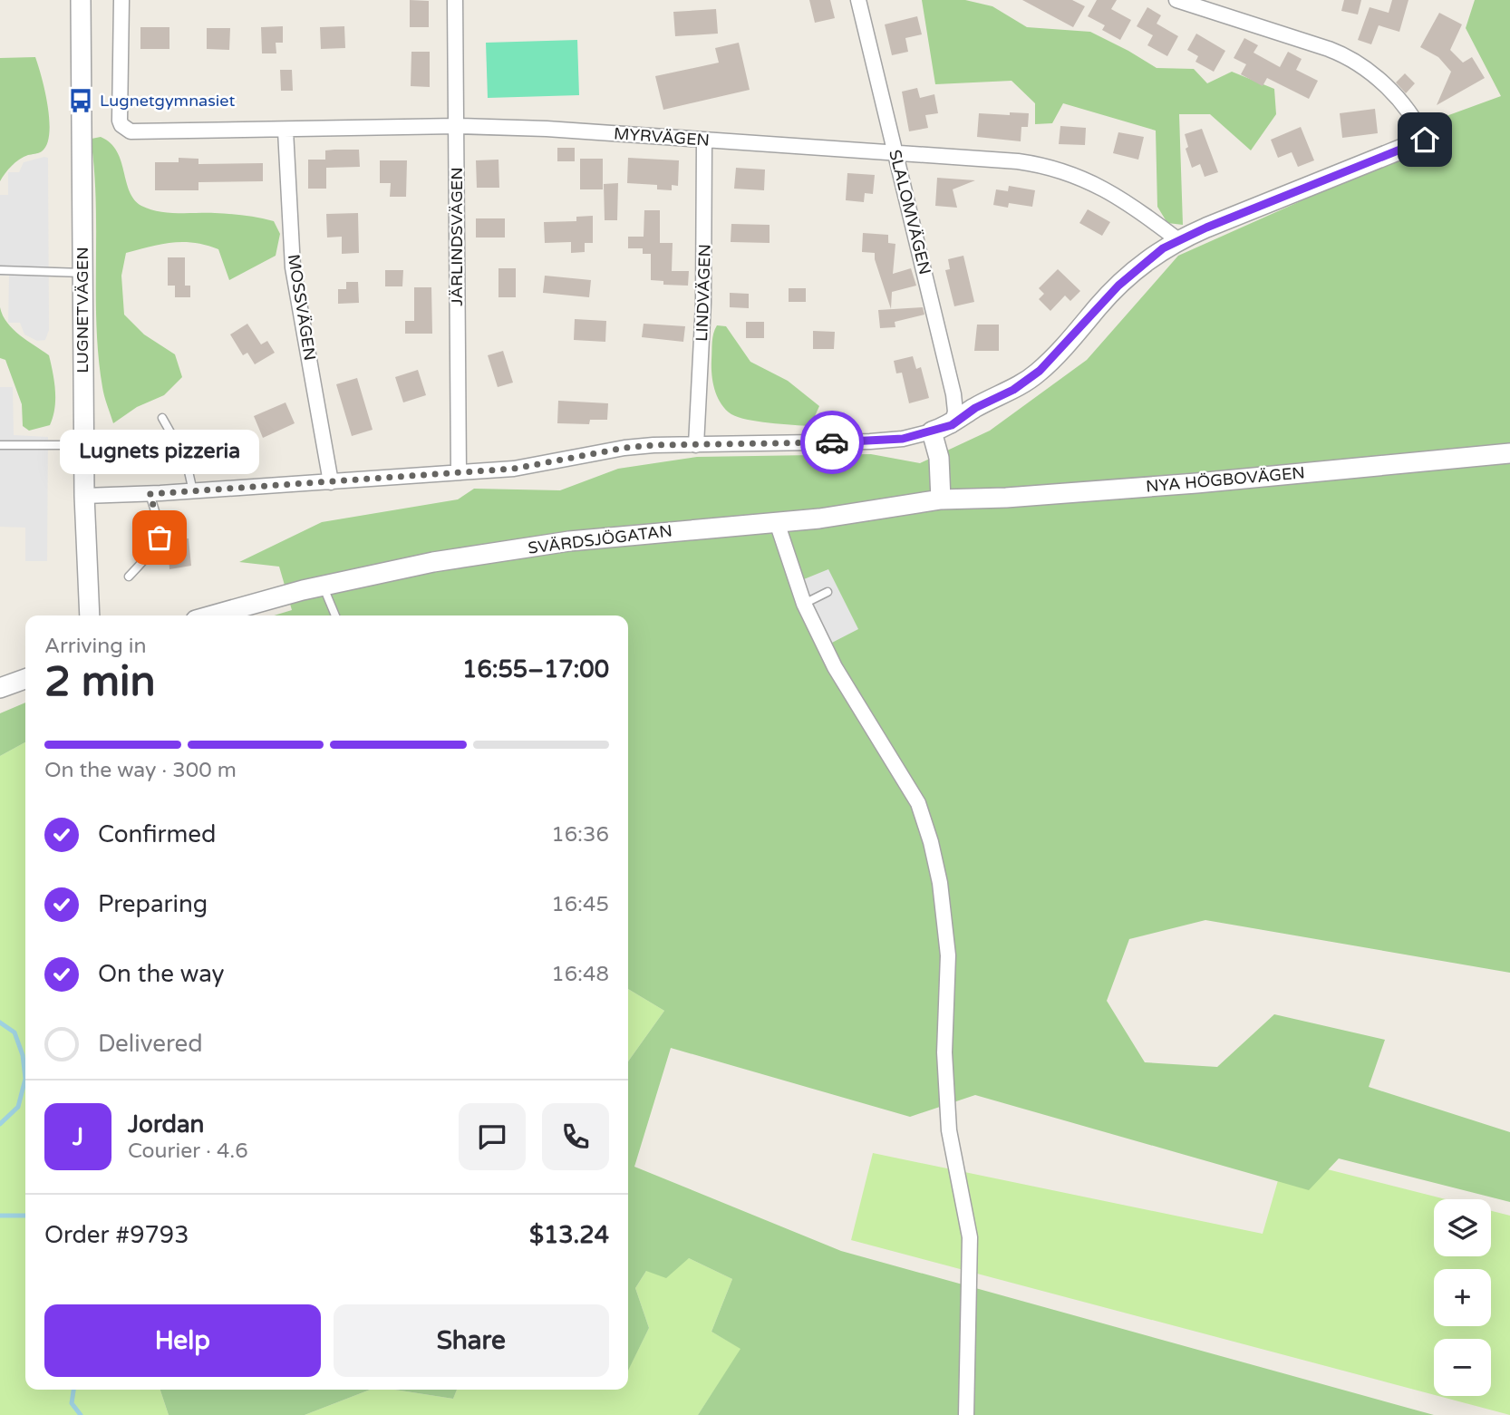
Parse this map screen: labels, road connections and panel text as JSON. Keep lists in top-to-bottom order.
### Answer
{
  "streets": {
    "street": [
      "MYRVÄGEN",
      "SLALOMVÄGEN",
      "JÄRLINDSVÄGEN",
      "LINDVÄGEN",
      "MOSSVÄGEN",
      "LUGNETVÄGEN",
      "NYA HÖGBOVÄGEN",
      "SVÄRDSJÖGATAN"
    ]
  },
  "crossings": [
    ["MYRVÄGEN", "SLALOMVÄGEN"],
    ["MYRVÄGEN", "JÄRLINDSVÄGEN"],
    ["MYRVÄGEN", "LINDVÄGEN"],
    ["MYRVÄGEN", "MOSSVÄGEN"],
    ["NYA HÖGBOVÄGEN", "SVÄRDSJÖGATAN"]
  ],
  "places": {
    "bus stop": ["Lugnetgymnasiet"],
    "other": ["Lugnets pizzeria"]
  },
  "page": {
    "bubble": "Lugnets pizzeria",
    "heading": ["2 min", "Arriving in", "16:55–17:00"],
    "panel": [
      "Jordan",
      "Courier · 4.6",
      "Order #9793",
      "$13.24"
    ],
    "bar": "On the way · 300 m",
    "list": [
      ["Confirmed", "16:36"],
      ["Preparing", "16:45"],
      ["On the way", "16:48"],
      "Delivered"
    ],
    "round": "J",
    "map_buttons": ["+", "−"],
    "buttons": ["Help", "Share"]
  }
}
